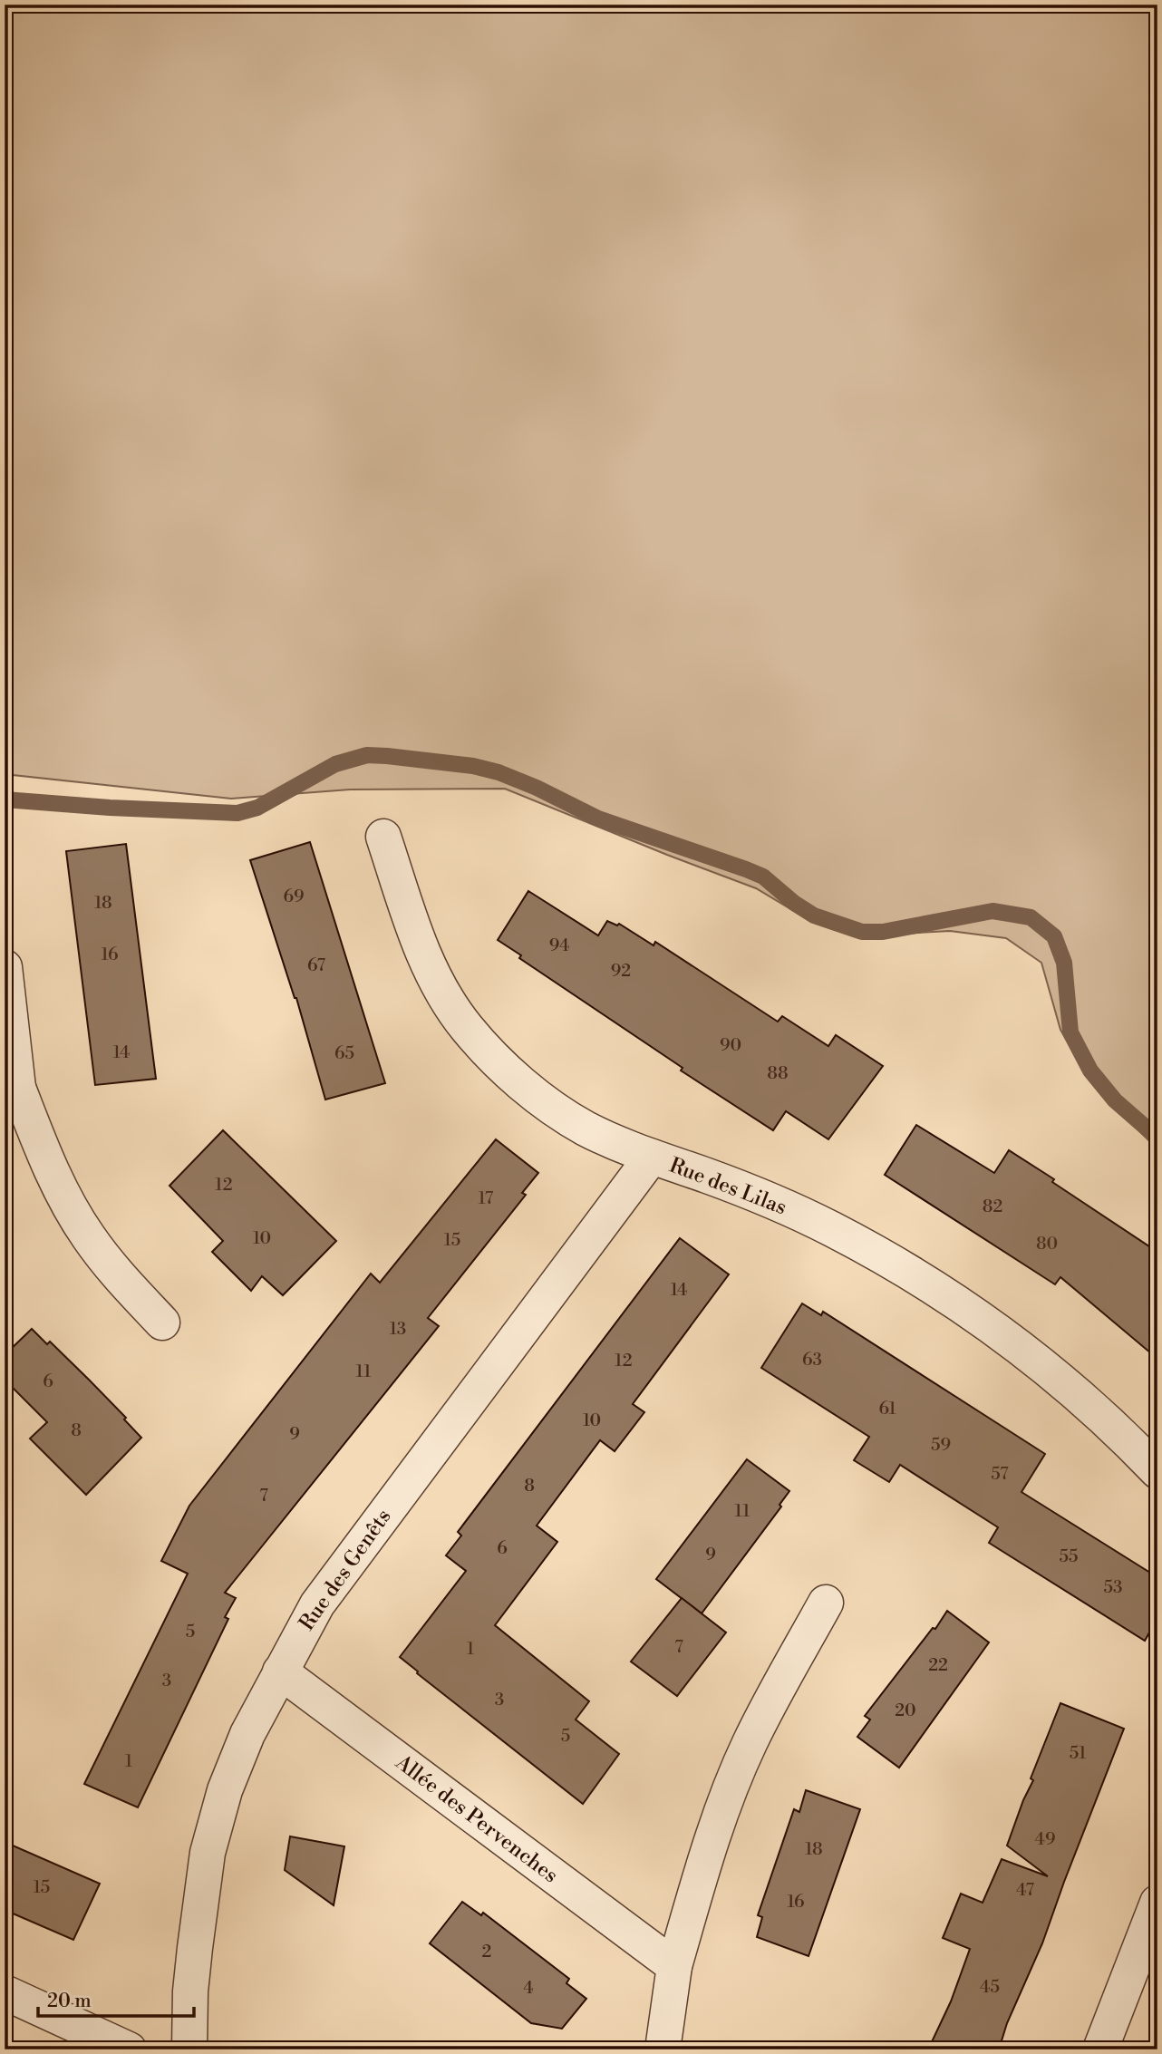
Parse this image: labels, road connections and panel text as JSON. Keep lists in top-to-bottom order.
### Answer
{
  "streets": {
    "street": ["Rue des Lilas", "Rue des Genêts", "Allée des Pervenches"]
  },
  "crossings": [
    ["Rue des Lilas", "Rue des Genêts"],
    ["Rue des Genêts", "Allée des Pervenches"]
  ],
  "house_numbers": [
    "69",
    "18",
    "94",
    "16",
    "67",
    "92",
    "90",
    "14",
    "65",
    "88",
    "12",
    "17",
    "82",
    "10",
    "15",
    "80",
    "14",
    "13",
    "63",
    "12",
    "11",
    "6",
    "61",
    "10",
    "8",
    "9",
    "59",
    "57",
    "8",
    "7",
    "11",
    "6",
    "9",
    "55",
    "53",
    "5",
    "7",
    "1",
    "22",
    "3",
    "3",
    "20",
    "5",
    "51",
    "1",
    "49",
    "18",
    "15",
    "47",
    "16",
    "2",
    "45",
    "4"
  ],
  "scale_bar": "20 m"
}
